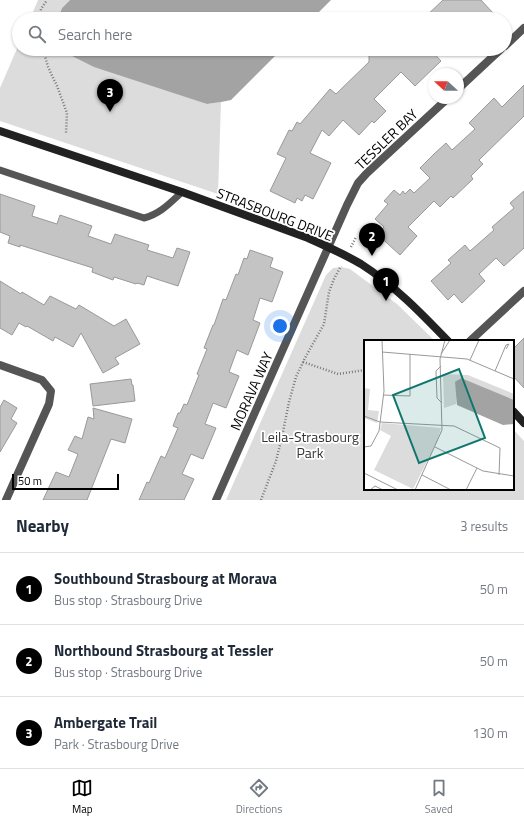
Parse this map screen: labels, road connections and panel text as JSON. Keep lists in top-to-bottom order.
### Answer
{
  "streets": {
    "street": ["TESSLER BAY", "STRASBOURG DRIVE", "MORAVA WAY"]
  },
  "crossings": [
    ["TESSLER BAY", "STRASBOURG DRIVE"],
    ["TESSLER BAY", "MORAVA WAY"],
    ["STRASBOURG DRIVE", "MORAVA WAY"]
  ],
  "parks": ["Leila-Strasbourg Park"],
  "scale_bar": "50 m",
  "north": "left",
  "page": {
    "search": "Search here",
    "pins": ["3", "2", "1"],
    "scale": "50 m",
    "heading": ["Nearby", "3 results"],
    "list": [
      {
        "mark": "1",
        "name": "Southbound Strasbourg at Morava",
        "note": "Bus stop · Strasbourg Drive",
        "value": "50 m"
      },
      {
        "mark": "2",
        "name": "Northbound Strasbourg at Tessler",
        "note": "Bus stop · Strasbourg Drive",
        "value": "50 m"
      },
      {
        "mark": "3",
        "name": "Ambergate Trail",
        "note": "Park · Strasbourg Drive",
        "value": "130 m"
      }
    ],
    "nav": ["Map", "Directions", "Saved"]
  }
}
